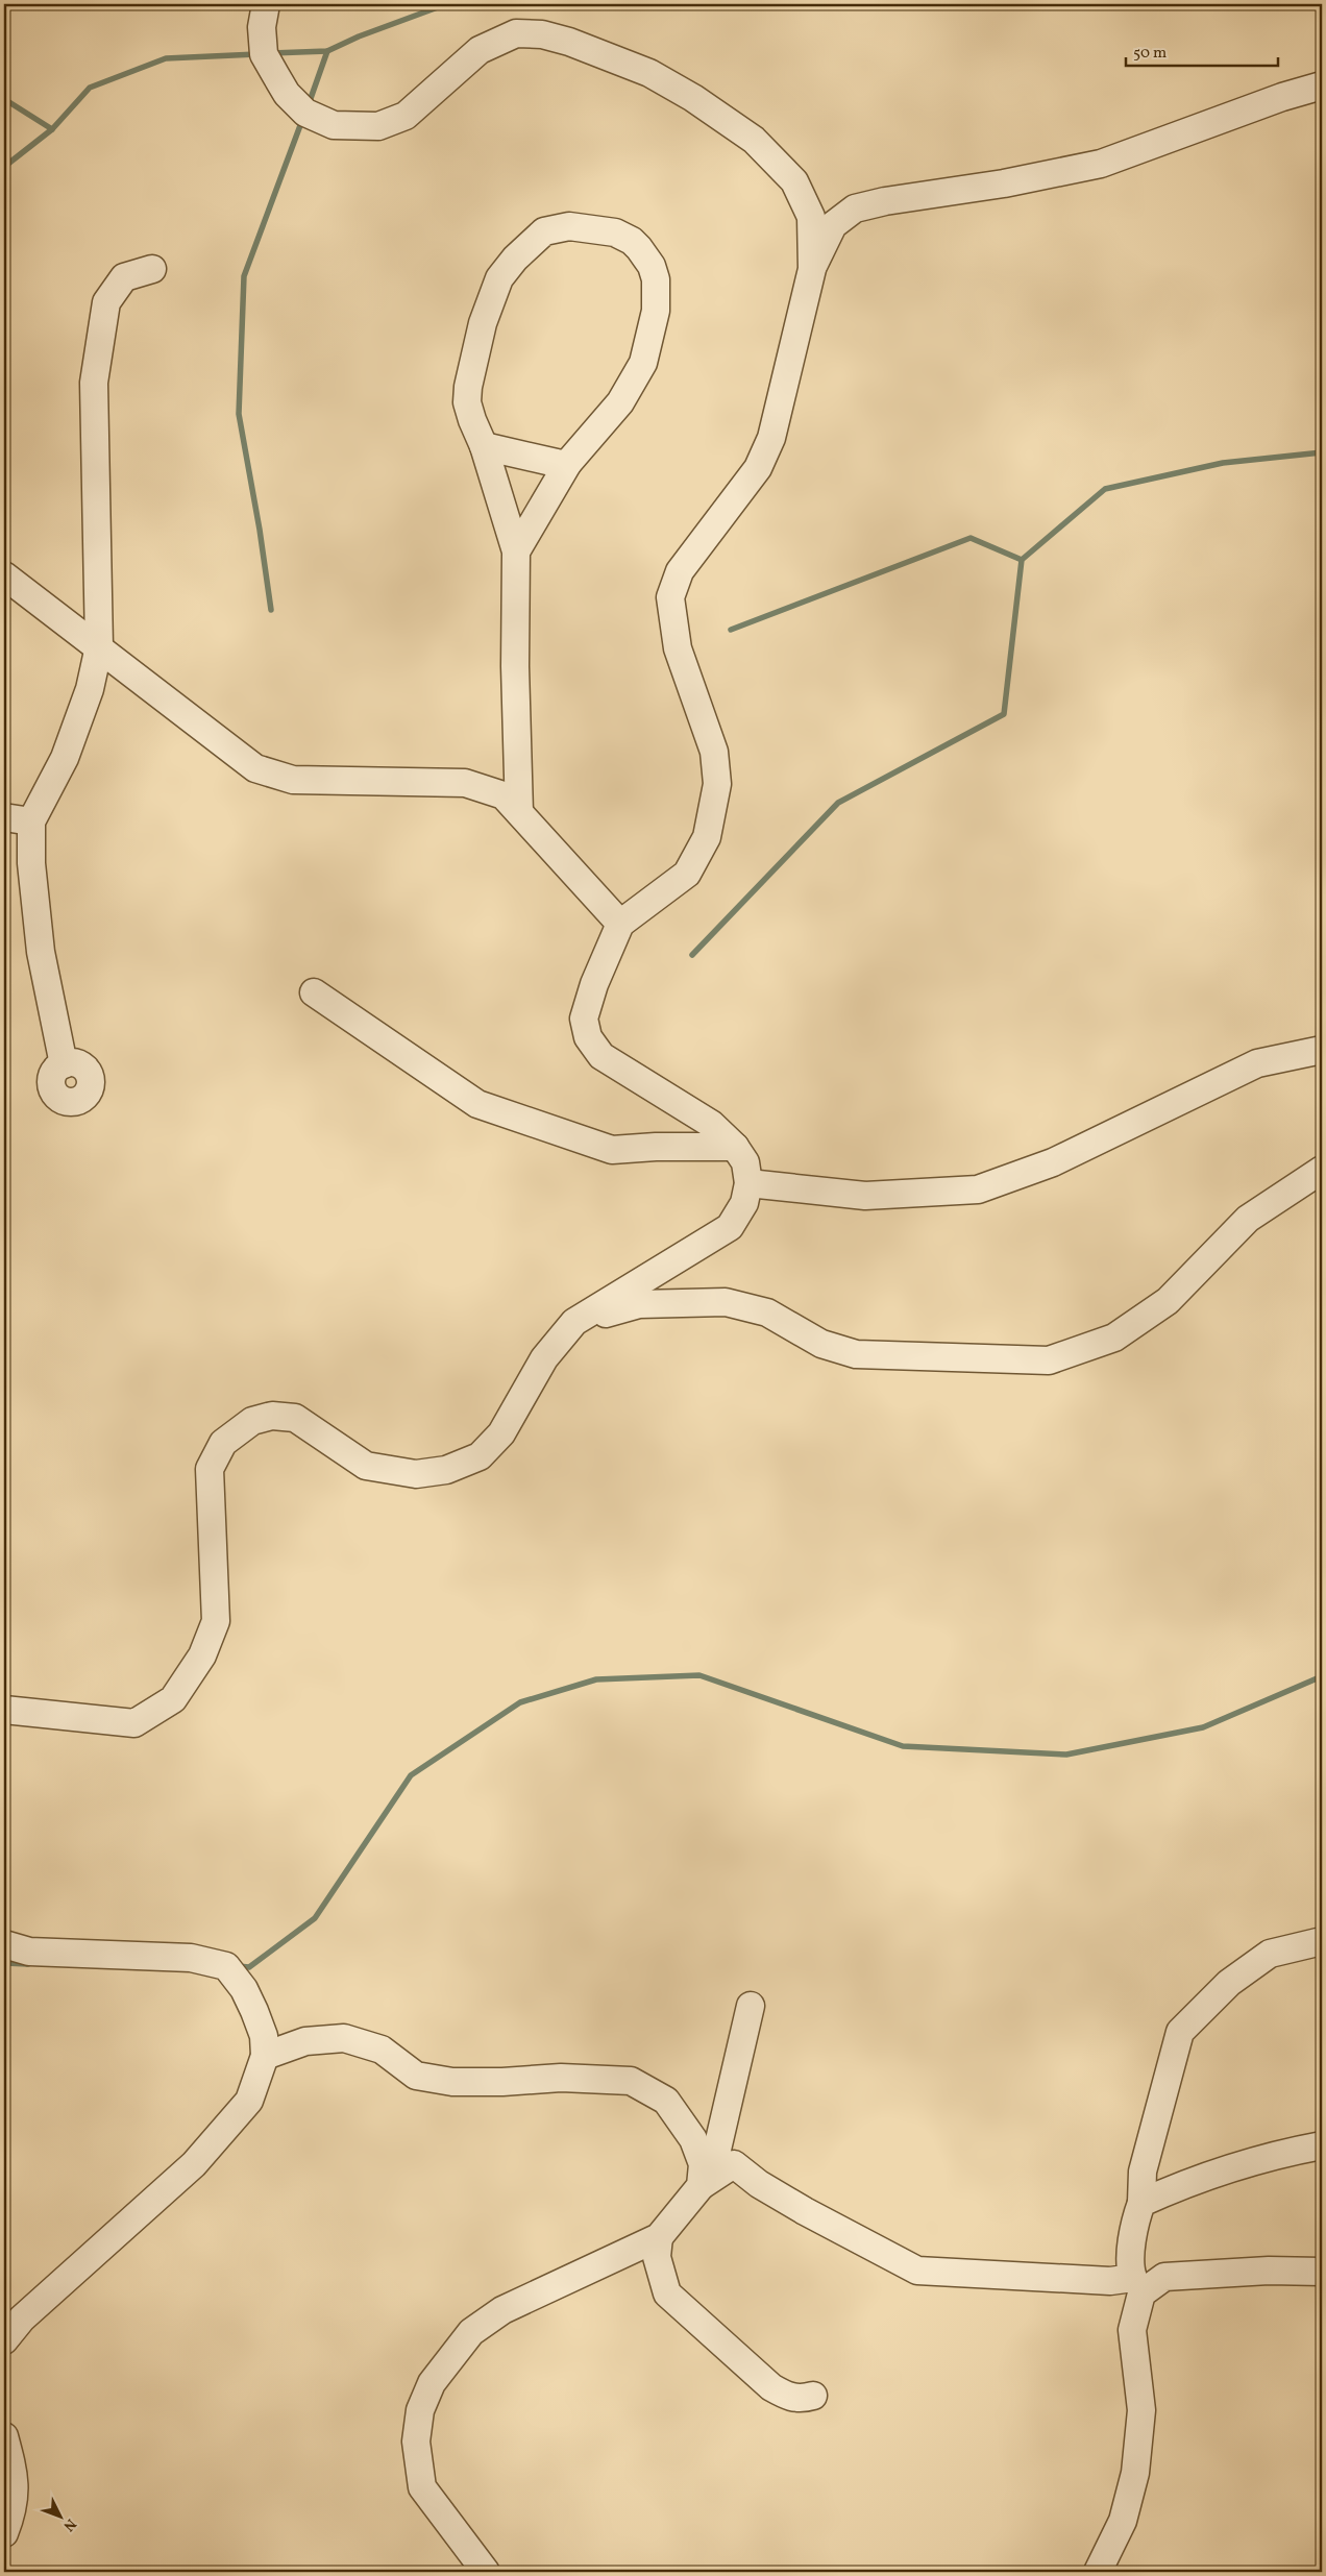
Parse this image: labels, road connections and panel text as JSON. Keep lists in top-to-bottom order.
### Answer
{
  "scale_bar": "50 m",
  "north": "bottom right"
}
